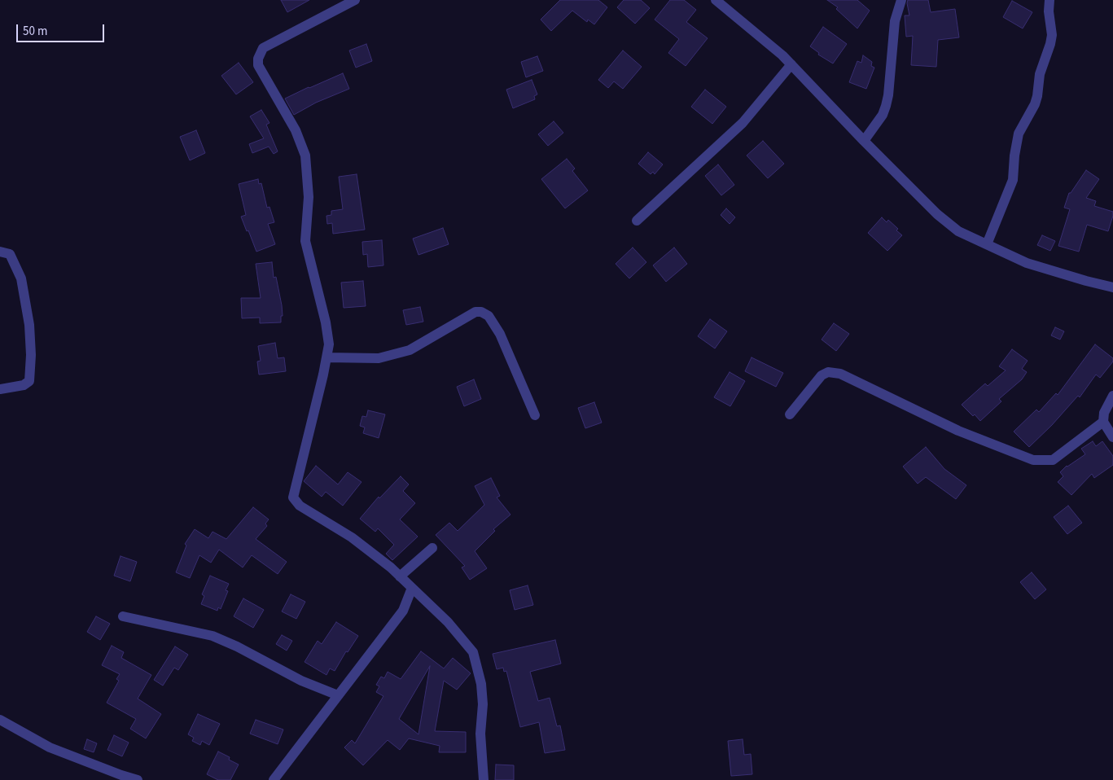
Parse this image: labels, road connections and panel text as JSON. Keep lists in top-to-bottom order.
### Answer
{
  "scale_bar": "50 m"
}
